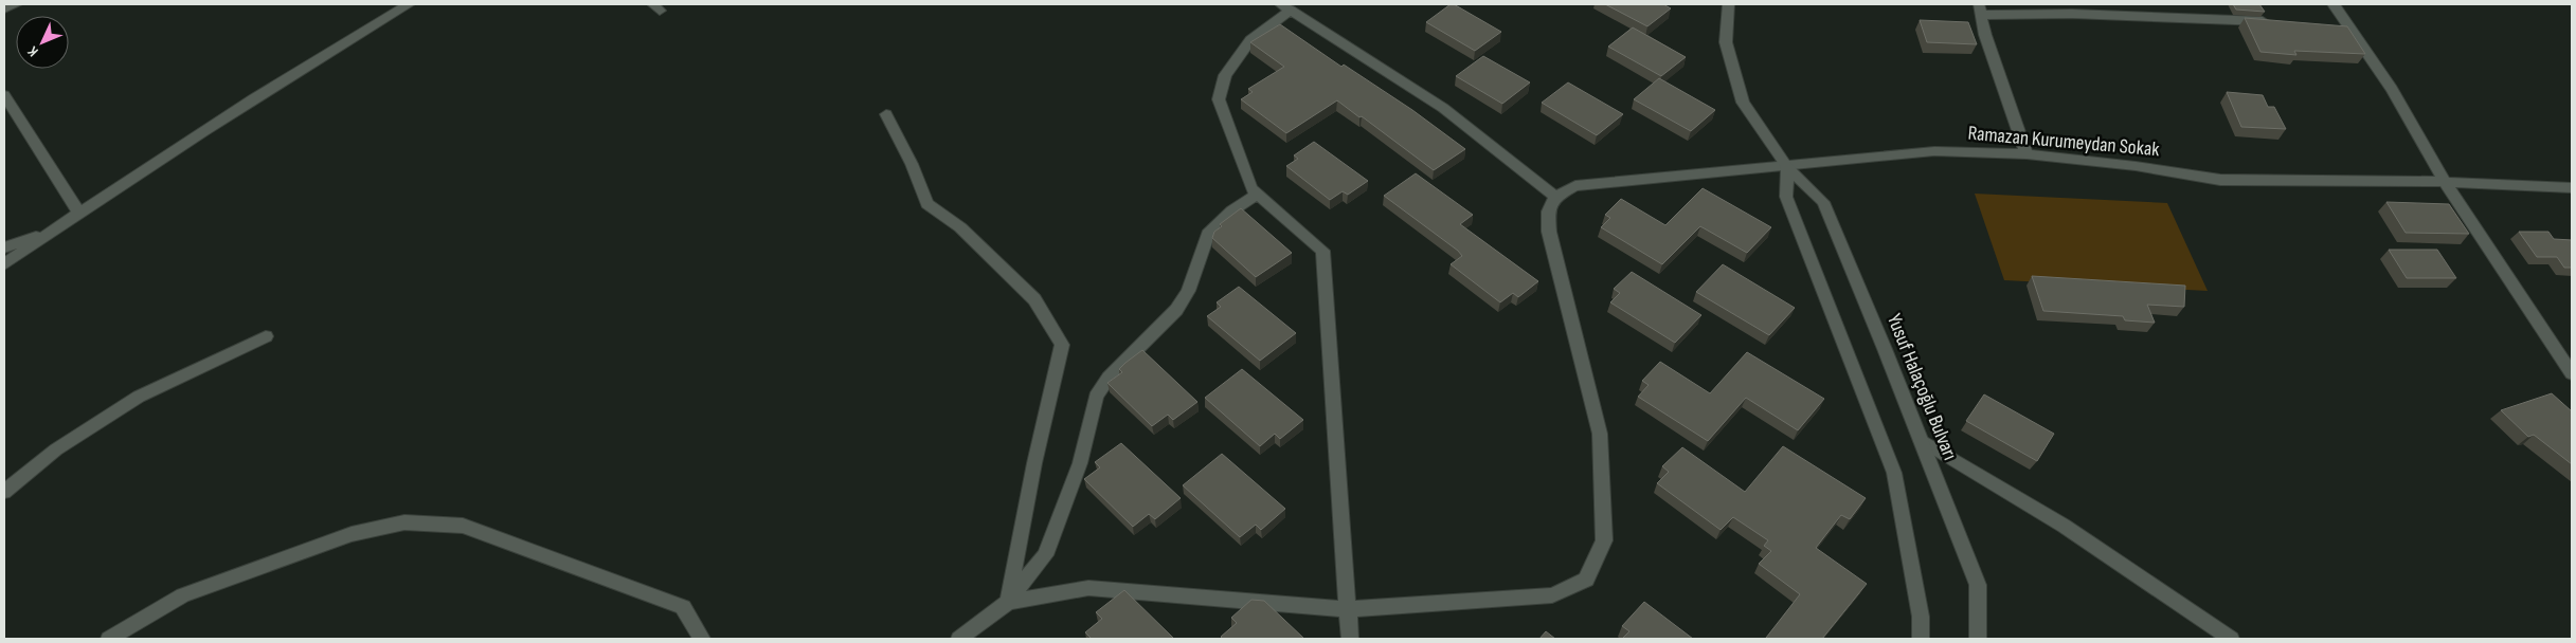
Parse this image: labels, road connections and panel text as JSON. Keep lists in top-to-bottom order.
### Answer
{
  "streets": {
    "street": ["Ramazan Kurumeydan Sokak", "Yusuf Halaçoğlu Bulvarı"]
  },
  "crossings": [
    ["Ramazan Kurumeydan Sokak", "Yusuf Halaçoğlu Bulvarı"]
  ],
  "north": "bottom left"
}
